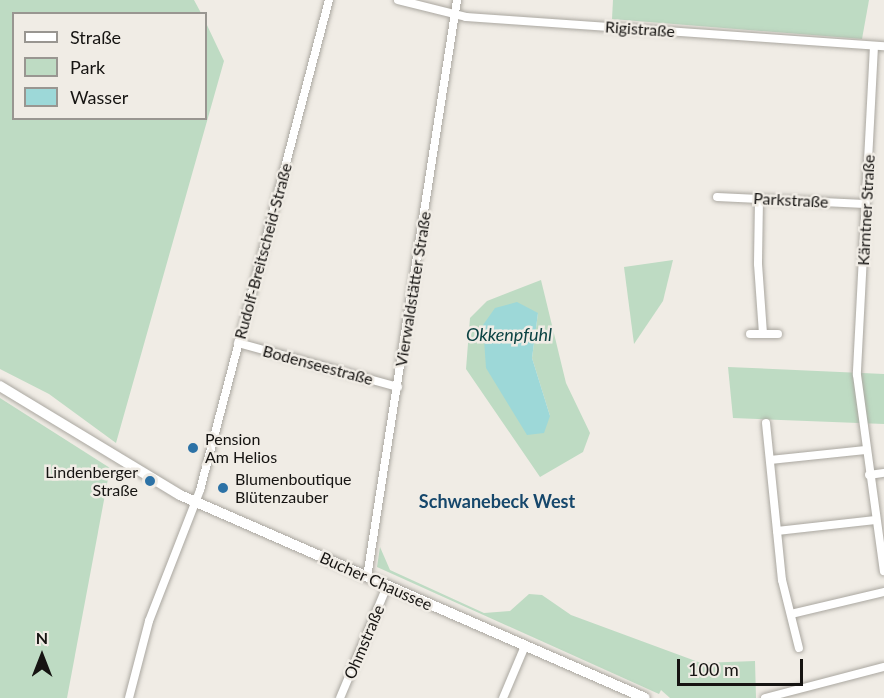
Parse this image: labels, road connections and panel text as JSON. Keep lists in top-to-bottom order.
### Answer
{
  "streets": {
    "main road": ["Bucher Chaussee"],
    "street": [
      "Rigistraße",
      "Parkstraße",
      "Kärntner Straße",
      "Rudolf-Breitscheid-Straße",
      "Vierwaldstätter Straße",
      "Bodenseestraße",
      "Ohmstraße"
    ]
  },
  "crossings": [
    ["Rigistraße", "Kärntner Straße"],
    ["Rigistraße", "Vierwaldstätter Straße"],
    ["Parkstraße", "Kärntner Straße"],
    ["Rudolf-Breitscheid-Straße", "Bodenseestraße"],
    ["Rudolf-Breitscheid-Straße", "Bucher Chaussee"],
    ["Vierwaldstätter Straße", "Bodenseestraße"],
    ["Vierwaldstätter Straße", "Bucher Chaussee"],
    ["Bucher Chaussee", "Ohmstraße"]
  ],
  "districts": ["Schwanebeck West"],
  "water": ["Okkenpfuhl"],
  "places": ["Pension Am Helios", "Lindenberger Straße", "Blumenboutique Blütenzauber"],
  "legend": ["Straße", "Park", "Wasser"],
  "scale_bar": "100 m",
  "north": "top"
}
